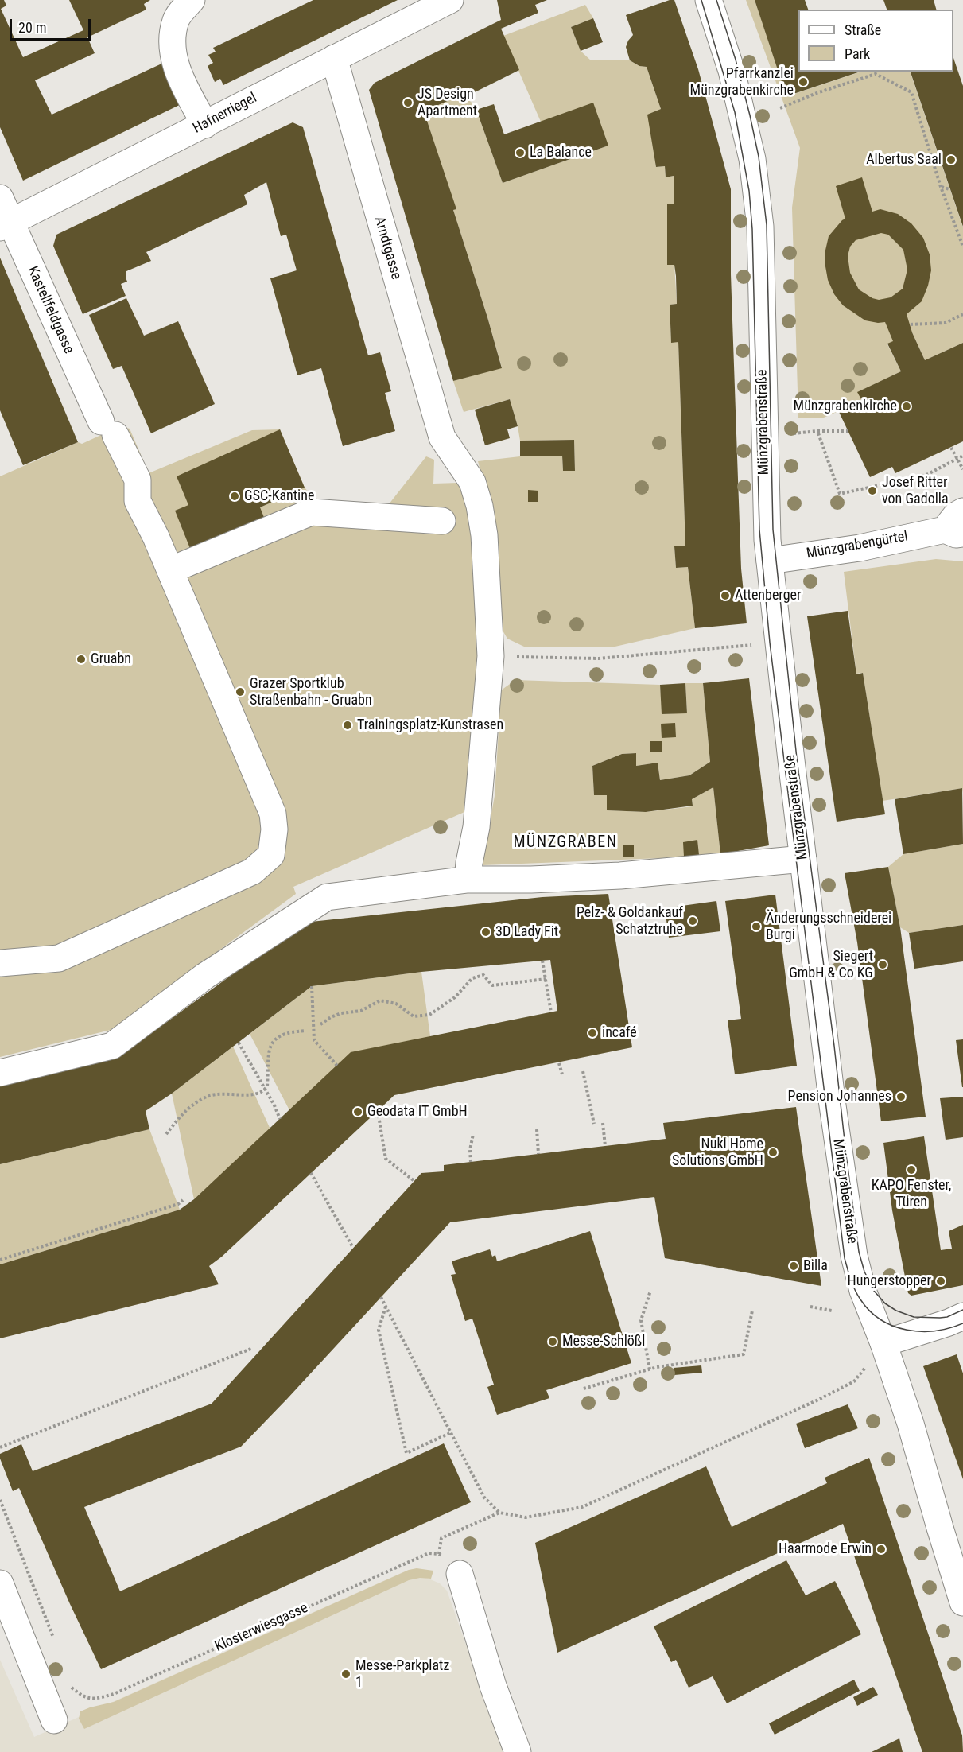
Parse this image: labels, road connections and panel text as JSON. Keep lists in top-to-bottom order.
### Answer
{
  "streets": {
    "main road": [
      "Hafnerriegel",
      "Arndtgasse",
      "Kastellfeldgasse",
      "Münzgrabenstraße",
      "Münzgrabengürtel"
    ],
    "path": ["Klosterwiesgasse"]
  },
  "crossings": [
    ["Hafnerriegel", "Arndtgasse"],
    ["Hafnerriegel", "Kastellfeldgasse"],
    ["Münzgrabenstraße", "Münzgrabengürtel"]
  ],
  "districts": ["MÜNZGRABEN"],
  "places": [
    "Pfarrkanzlei Münzgrabenkirche",
    "JS Design Apartment",
    "La Balance",
    "Albertus Saal",
    "Münzgrabenkirche",
    "Josef Ritter von Gadolla",
    "GSC-Kantine",
    "Attenberger",
    "Gruabn",
    "Grazer Sportklub Straßenbahn - Gruabn",
    "Trainingsplatz-Kunstrasen",
    "Pelz- & Goldankauf Schatztruhe",
    "Änderungsschneiderei Burgi",
    "3D Lady Fit",
    "Siegert GmbH & Co KG",
    "incafé",
    "Pension Johannes",
    "Geodata IT GmbH",
    "Nuki Home Solutions GmbH",
    "KAPO Fenster, Türen",
    "Billa",
    "Hungerstopper",
    "Messe-Schlößl",
    "Haarmode Erwin",
    "Messe-Parkplatz 1"
  ],
  "legend": ["Straße", "Park"],
  "scale_bar": "20 m"
}
